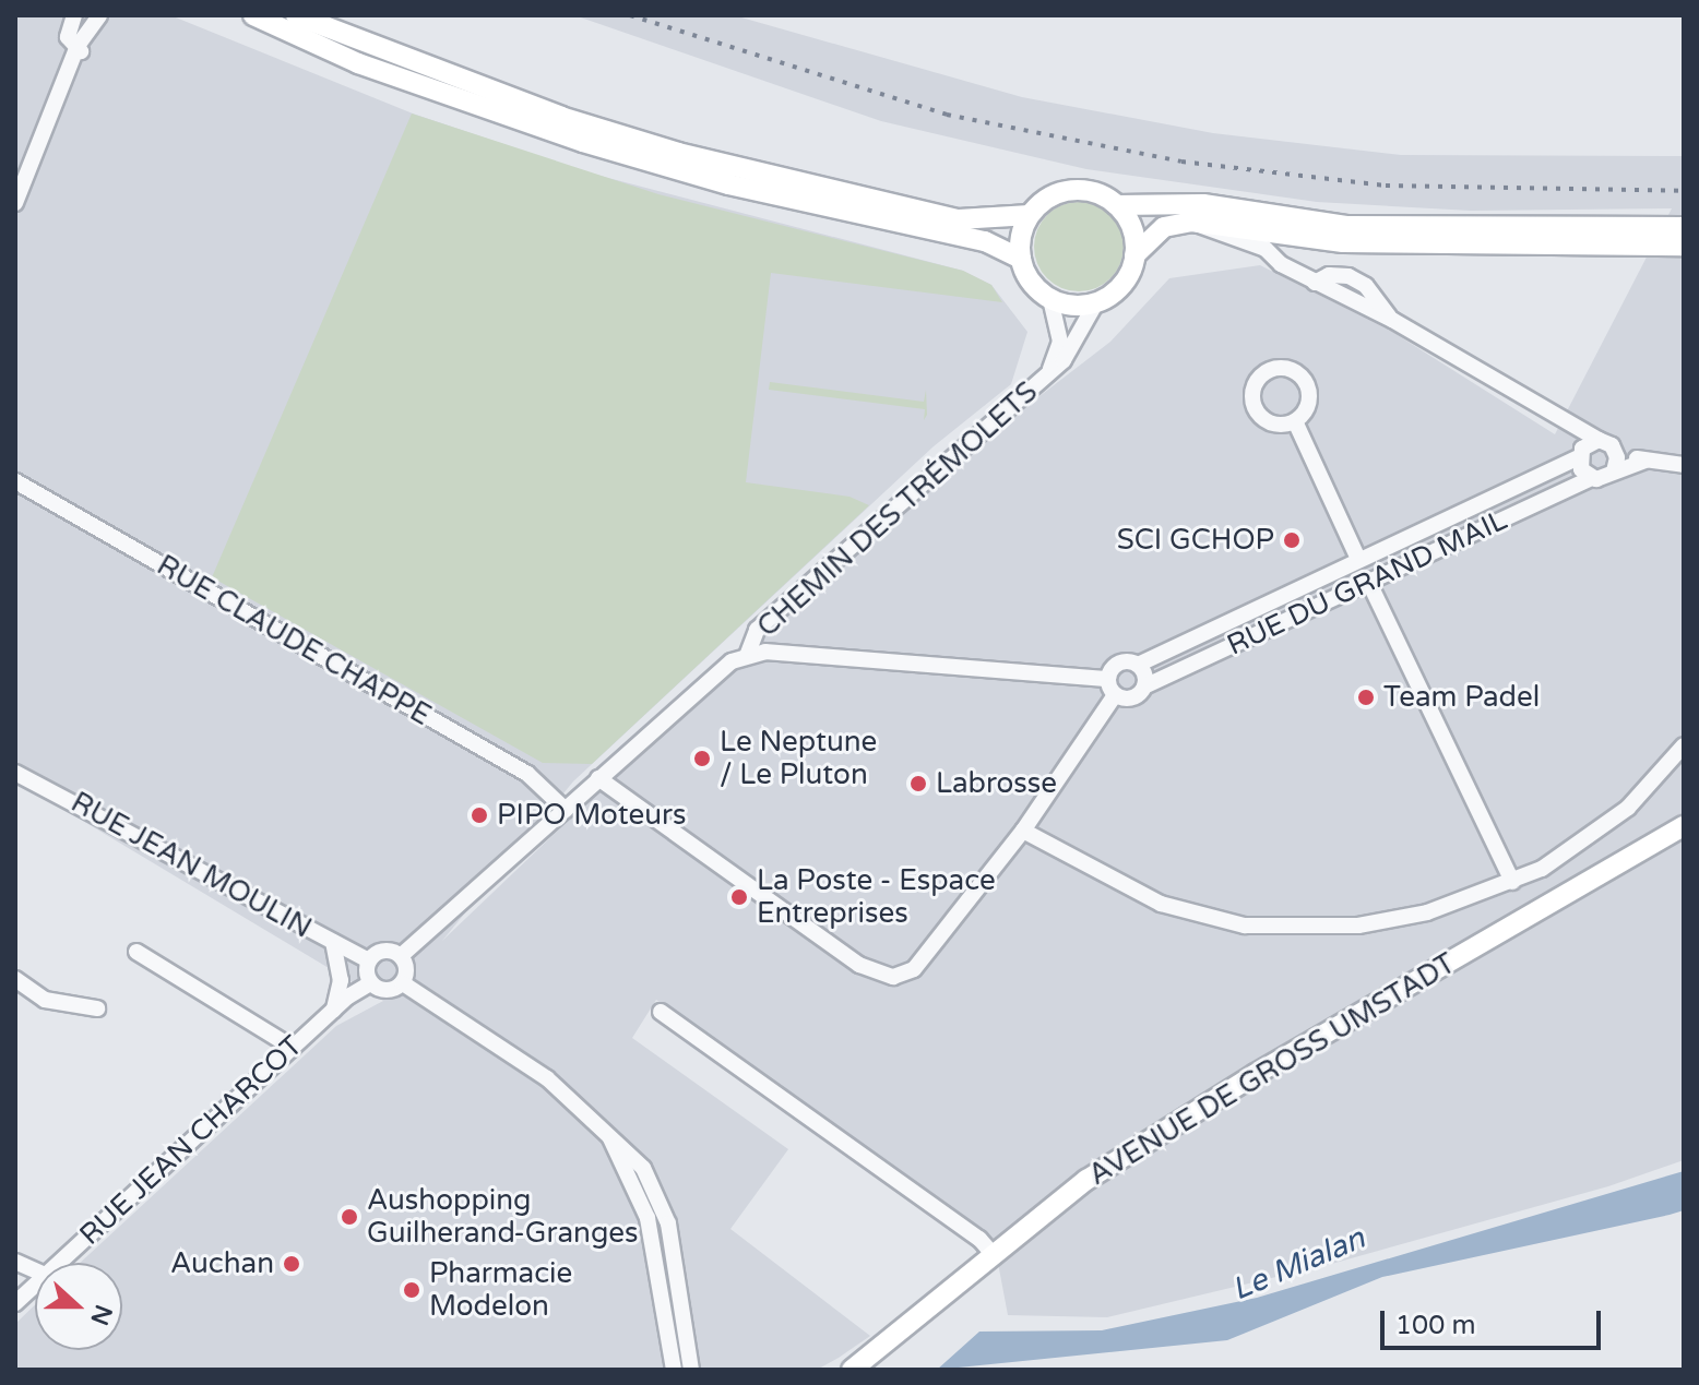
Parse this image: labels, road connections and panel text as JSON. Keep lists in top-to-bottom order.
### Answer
{
  "streets": {
    "main road": ["AVENUE DE GROSS UMSTADT"],
    "street": [
      "CHEMIN DES TRÉMOLETS",
      "RUE DU GRAND MAIL",
      "RUE CLAUDE CHAPPE",
      "RUE JEAN MOULIN",
      "RUE JEAN CHARCOT"
    ]
  },
  "crossings": [
    ["CHEMIN DES TRÉMOLETS", "RUE CLAUDE CHAPPE"],
    ["CHEMIN DES TRÉMOLETS", "RUE JEAN MOULIN"],
    ["CHEMIN DES TRÉMOLETS", "RUE JEAN CHARCOT"],
    ["RUE JEAN MOULIN", "RUE JEAN CHARCOT"]
  ],
  "water": ["Le Mialan"],
  "places": [
    "SCI GCHOP",
    "Team Padel",
    "Le Neptune / Le Pluton",
    "Labrosse",
    "PIPO Moteurs",
    "La Poste - Espace Entreprises",
    "Aushopping Guilherand-Granges",
    "Auchan",
    "Pharmacie Modelon"
  ],
  "scale_bar": "100 m",
  "north": "right"
}
